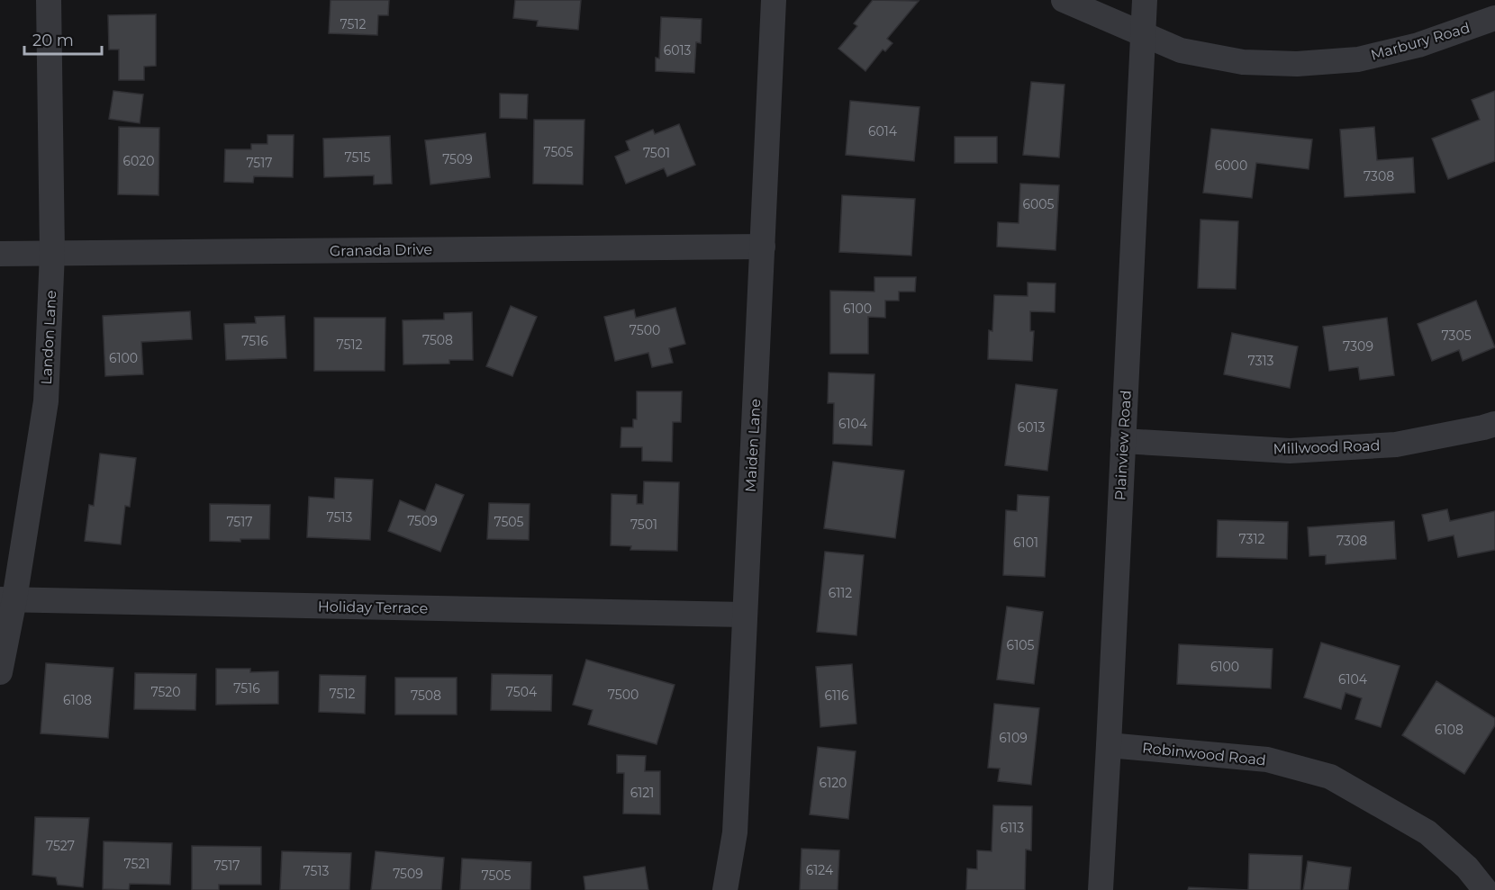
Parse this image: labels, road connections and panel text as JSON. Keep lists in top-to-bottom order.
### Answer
{
  "streets": {
    "street": [
      "Marbury Road",
      "Granada Drive",
      "Landon Lane",
      "Maiden Lane",
      "Plainview Road",
      "Millwood Road",
      "Holiday Terrace",
      "Robinwood Road"
    ]
  },
  "crossings": [
    ["Marbury Road", "Plainview Road"],
    ["Granada Drive", "Landon Lane"],
    ["Granada Drive", "Maiden Lane"],
    ["Landon Lane", "Holiday Terrace"],
    ["Maiden Lane", "Holiday Terrace"],
    ["Plainview Road", "Millwood Road"],
    ["Plainview Road", "Robinwood Road"]
  ],
  "house_numbers": [
    "7512",
    "6013",
    "6014",
    "7505",
    "7501",
    "7515",
    "7509",
    "6020",
    "7517",
    "6000",
    "7308",
    "6005",
    "6100",
    "7500",
    "7305",
    "7508",
    "7516",
    "7512",
    "7309",
    "6100",
    "7313",
    "6104",
    "6013",
    "7513",
    "7509",
    "7517",
    "7505",
    "7501",
    "7312",
    "7308",
    "6101",
    "6112",
    "6105",
    "6100",
    "6104",
    "7516",
    "7520",
    "7504",
    "7512",
    "7500",
    "7508",
    "6116",
    "6108",
    "6108",
    "6109",
    "6120",
    "6121",
    "6113",
    "7527",
    "7521",
    "7517",
    "6124",
    "7513",
    "7509",
    "7505"
  ],
  "scale_bar": "20 m"
}
